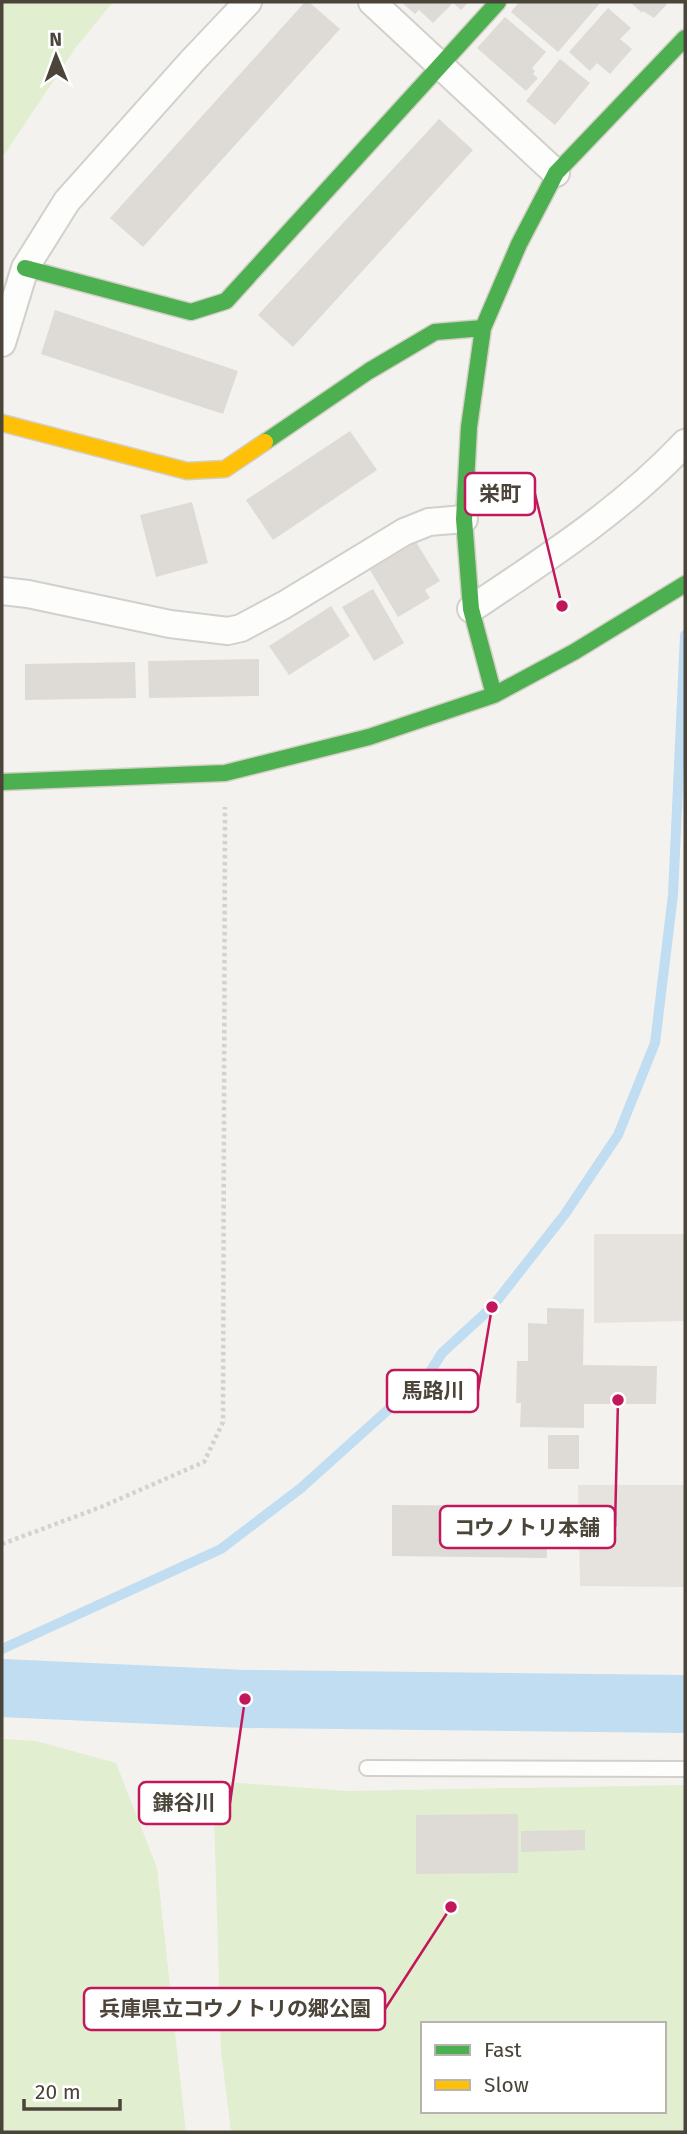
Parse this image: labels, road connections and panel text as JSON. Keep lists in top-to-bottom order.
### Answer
{
  "places": [
    "栄町",
    "馬路川",
    "コウノトリ本舗",
    "鎌谷川",
    "兵庫県立コウノトリの郷公園"
  ],
  "legend": ["Fast", "Slow"],
  "scale_bar": "20 m",
  "north": "top"
}
